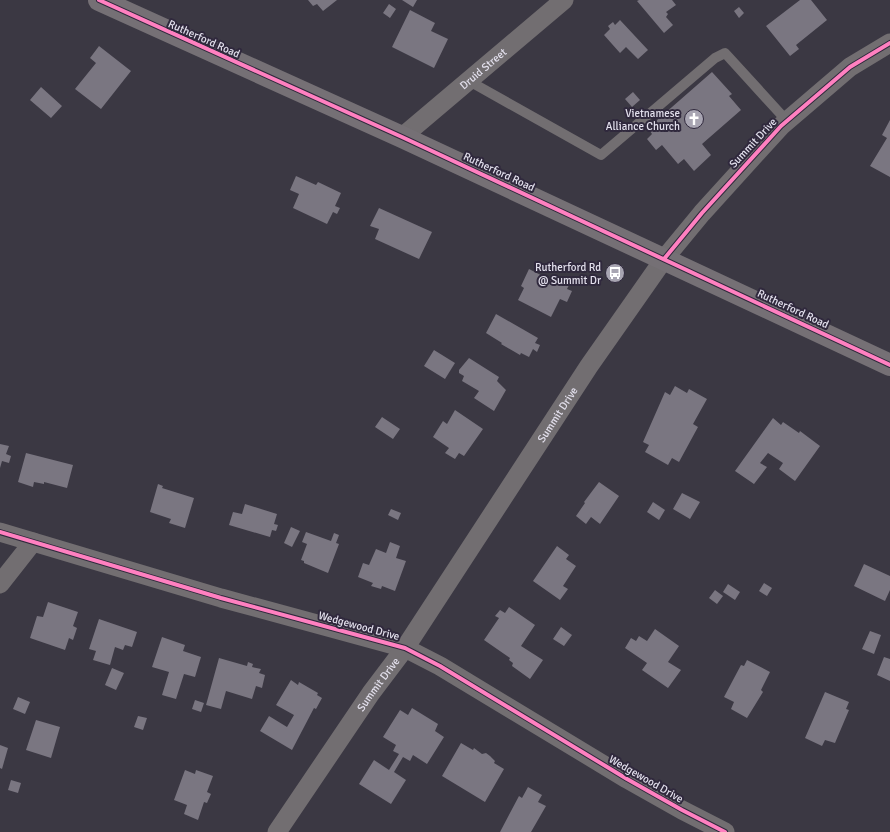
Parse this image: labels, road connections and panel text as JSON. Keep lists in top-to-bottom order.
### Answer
{
  "streets": {
    "street": [
      "Rutherford Road",
      "Druid Street",
      "Summit Drive",
      "Wedgewood Drive"
    ]
  },
  "crossings": [
    ["Rutherford Road", "Druid Street"],
    ["Rutherford Road", "Summit Drive"],
    ["Summit Drive", "Wedgewood Drive"]
  ],
  "places": {
    "church": ["Vietnamese Alliance Church"],
    "bus stop": ["Rutherford Rd @ Summit Dr"]
  }
}
